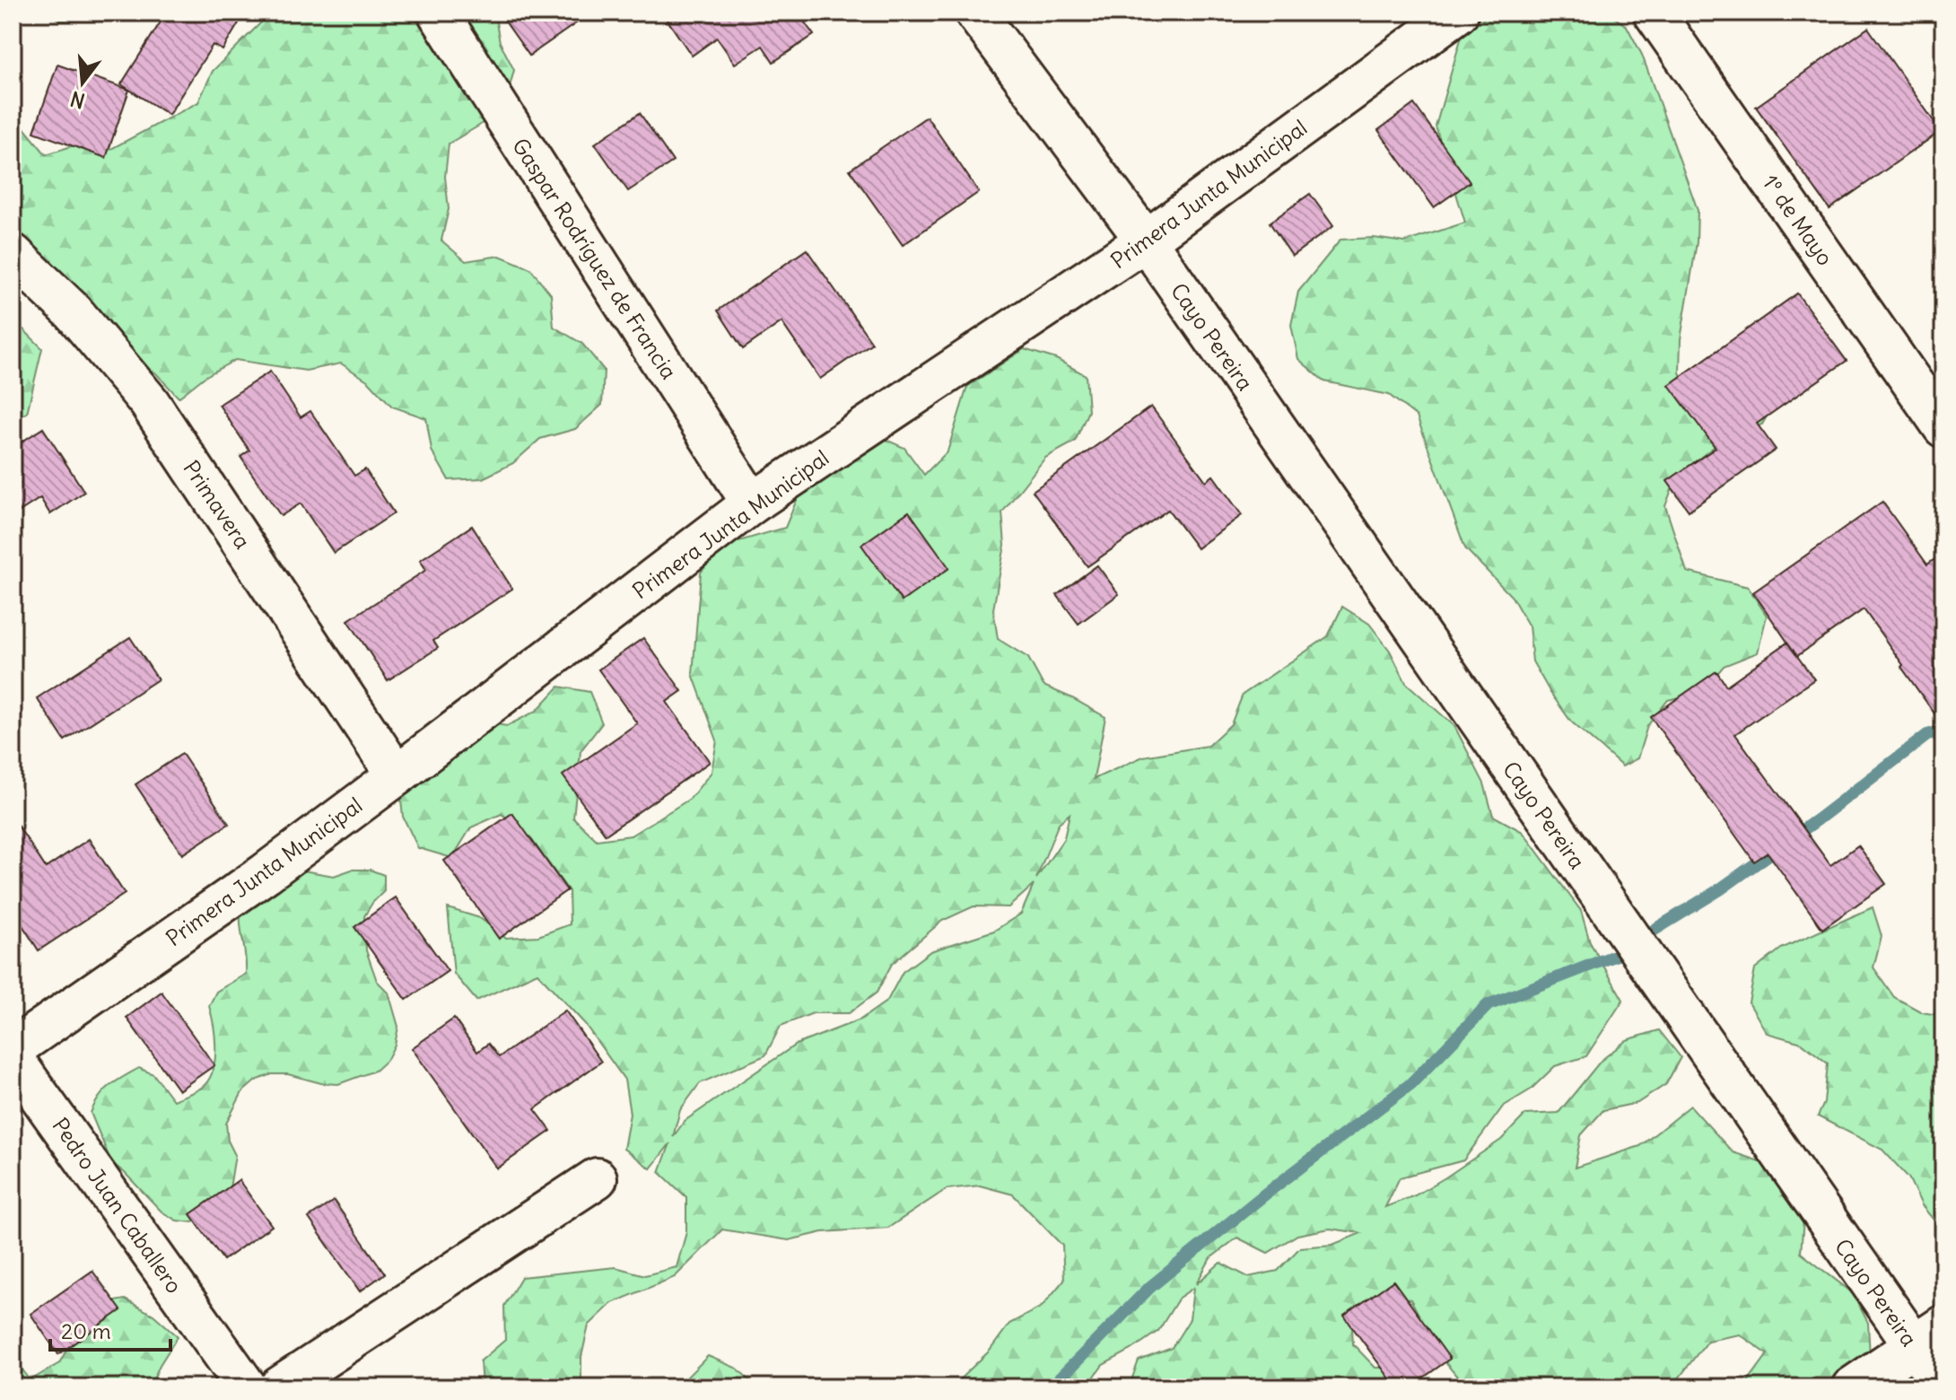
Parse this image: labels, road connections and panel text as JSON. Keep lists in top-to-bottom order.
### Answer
{
  "streets": {
    "street": [
      "Primera Junta Municipal",
      "1º de Mayo",
      "Gaspar Rodríguez de Francia",
      "Cayo Pereira",
      "Primavera",
      "Pedro Juan Caballero"
    ]
  },
  "crossings": [
    ["Primera Junta Municipal", "Gaspar Rodríguez de Francia"],
    ["Primera Junta Municipal", "Cayo Pereira"],
    ["Primera Junta Municipal", "Primavera"]
  ],
  "scale_bar": "20 m",
  "north": "bottom"
}
